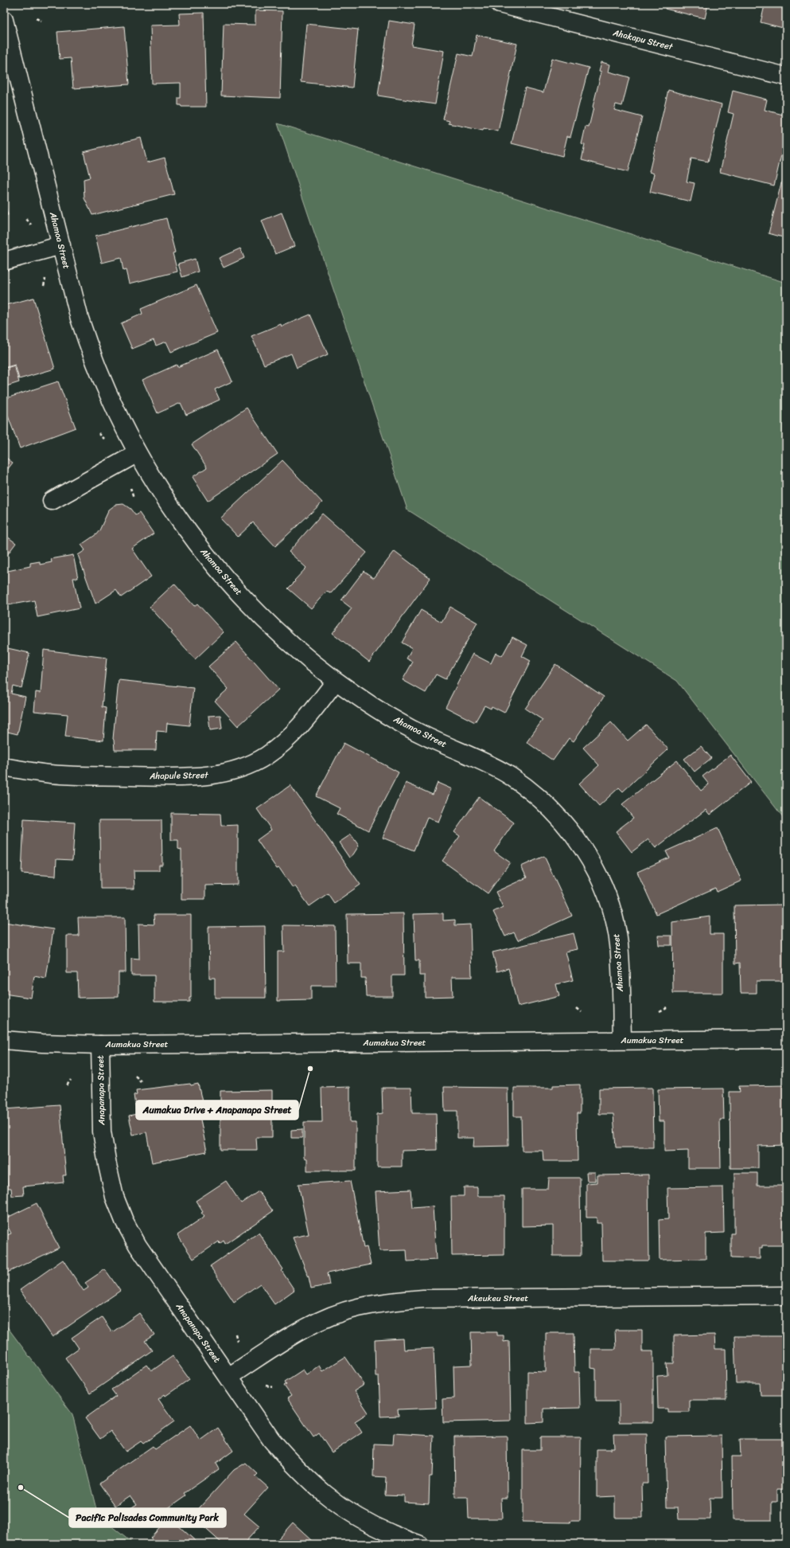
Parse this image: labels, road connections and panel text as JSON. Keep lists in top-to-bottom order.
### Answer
{
  "streets": {
    "street": [
      "Ahakapu Street",
      "Ahamoa Street",
      "Ahapule Street",
      "Aumakua Street",
      "Anapanapa Street",
      "Akeukeu Street"
    ]
  },
  "crossings": [
    ["Ahamoa Street", "Ahapule Street"],
    ["Ahamoa Street", "Aumakua Street"],
    ["Aumakua Street", "Anapanapa Street"],
    ["Anapanapa Street", "Akeukeu Street"]
  ],
  "places": ["Aumakua Drive + Anapanapa Street", "Pacific Palisades Community Park"]
}
